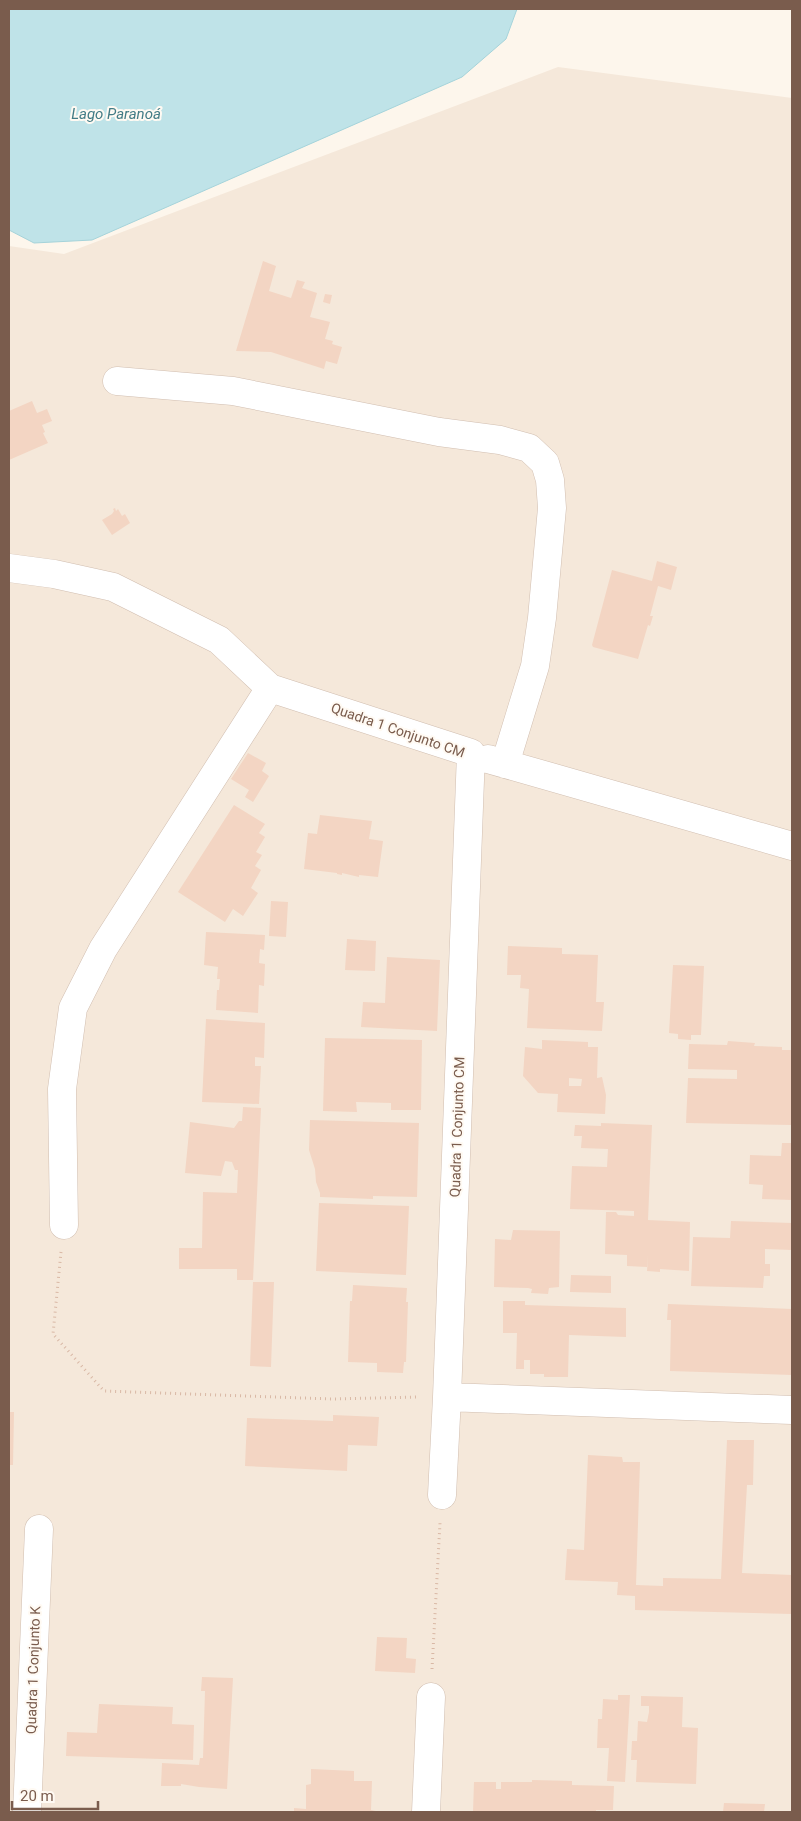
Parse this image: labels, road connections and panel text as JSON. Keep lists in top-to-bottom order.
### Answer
{
  "streets": {
    "street": ["Quadra 1 Conjunto CM", "Quadra 1 Conjunto K"]
  },
  "water": ["Lago Paranoá"],
  "scale_bar": "20 m"
}
